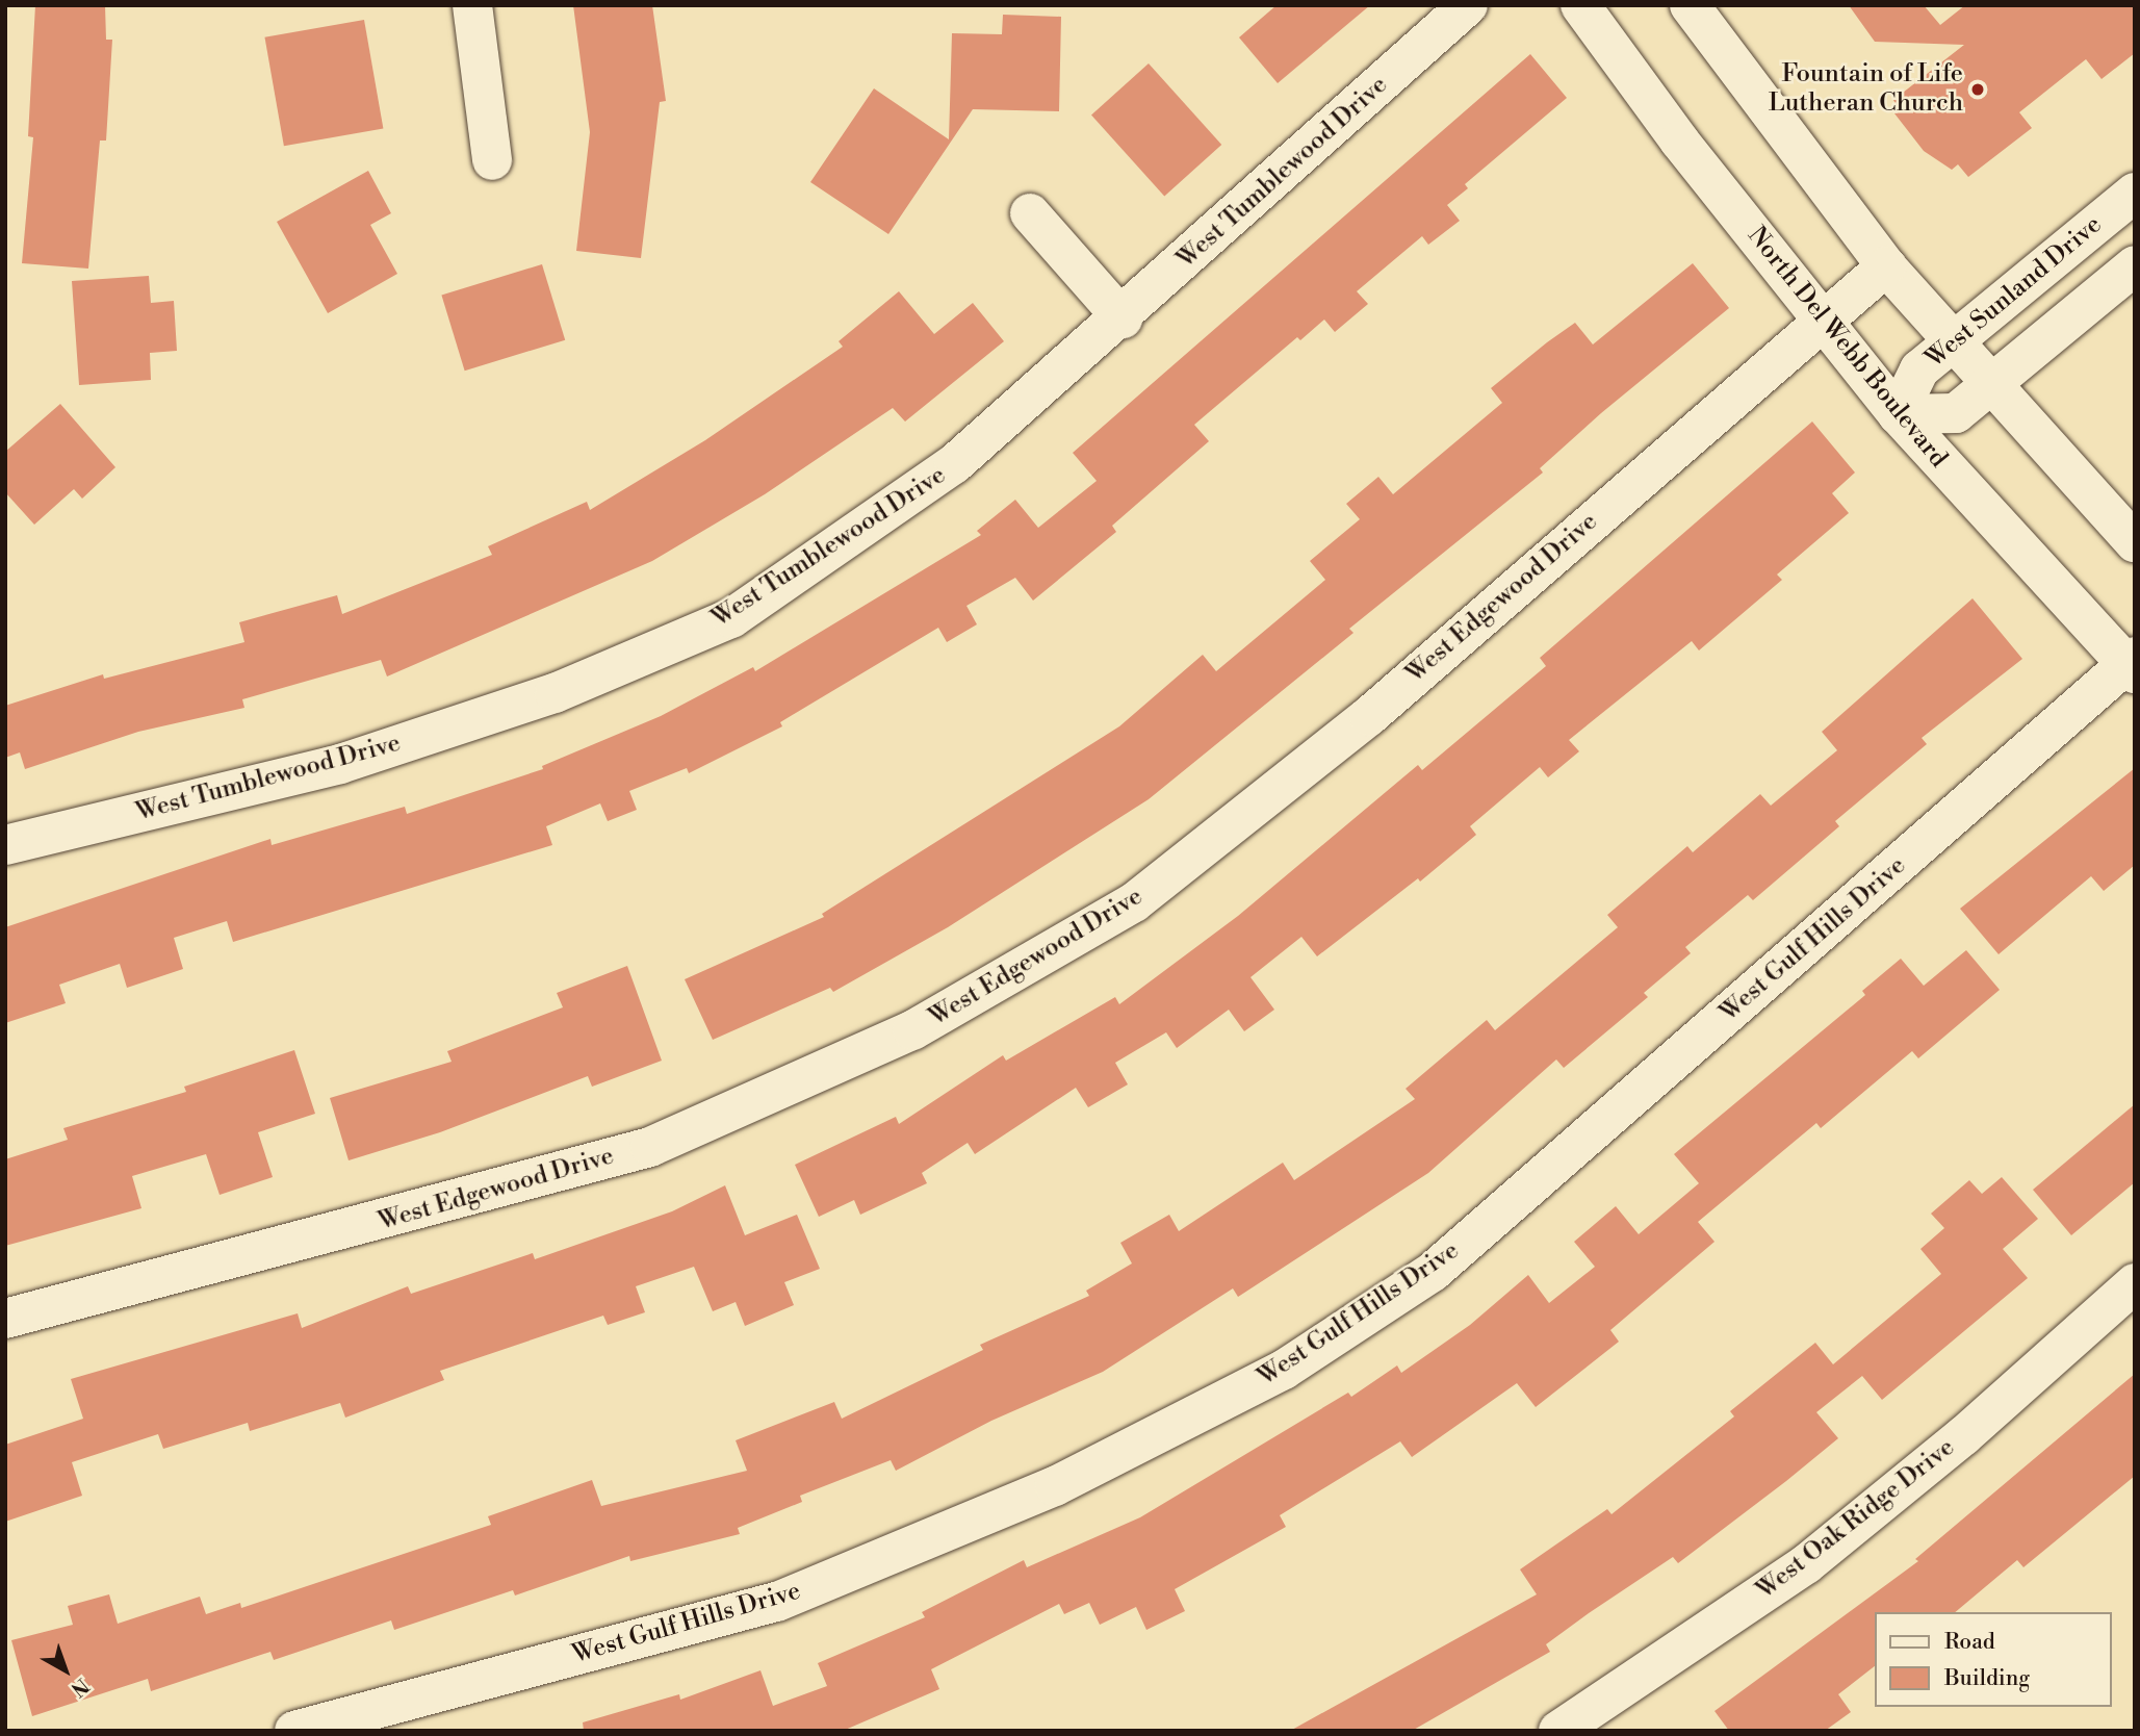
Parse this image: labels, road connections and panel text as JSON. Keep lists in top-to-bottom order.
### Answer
{
  "streets": {
    "street": [
      "West Tumblewood Drive",
      "West Sunland Drive",
      "North Del Webb Boulevard",
      "West Edgewood Drive",
      "West Gulf Hills Drive",
      "West Oak Ridge Drive"
    ]
  },
  "crossings": [
    ["West Sunland Drive", "North Del Webb Boulevard"],
    ["North Del Webb Boulevard", "West Edgewood Drive"],
    ["North Del Webb Boulevard", "West Gulf Hills Drive"]
  ],
  "places": ["Fountain of Life Lutheran Church"],
  "legend": ["Road", "Building"],
  "north": "bottom right"
}
